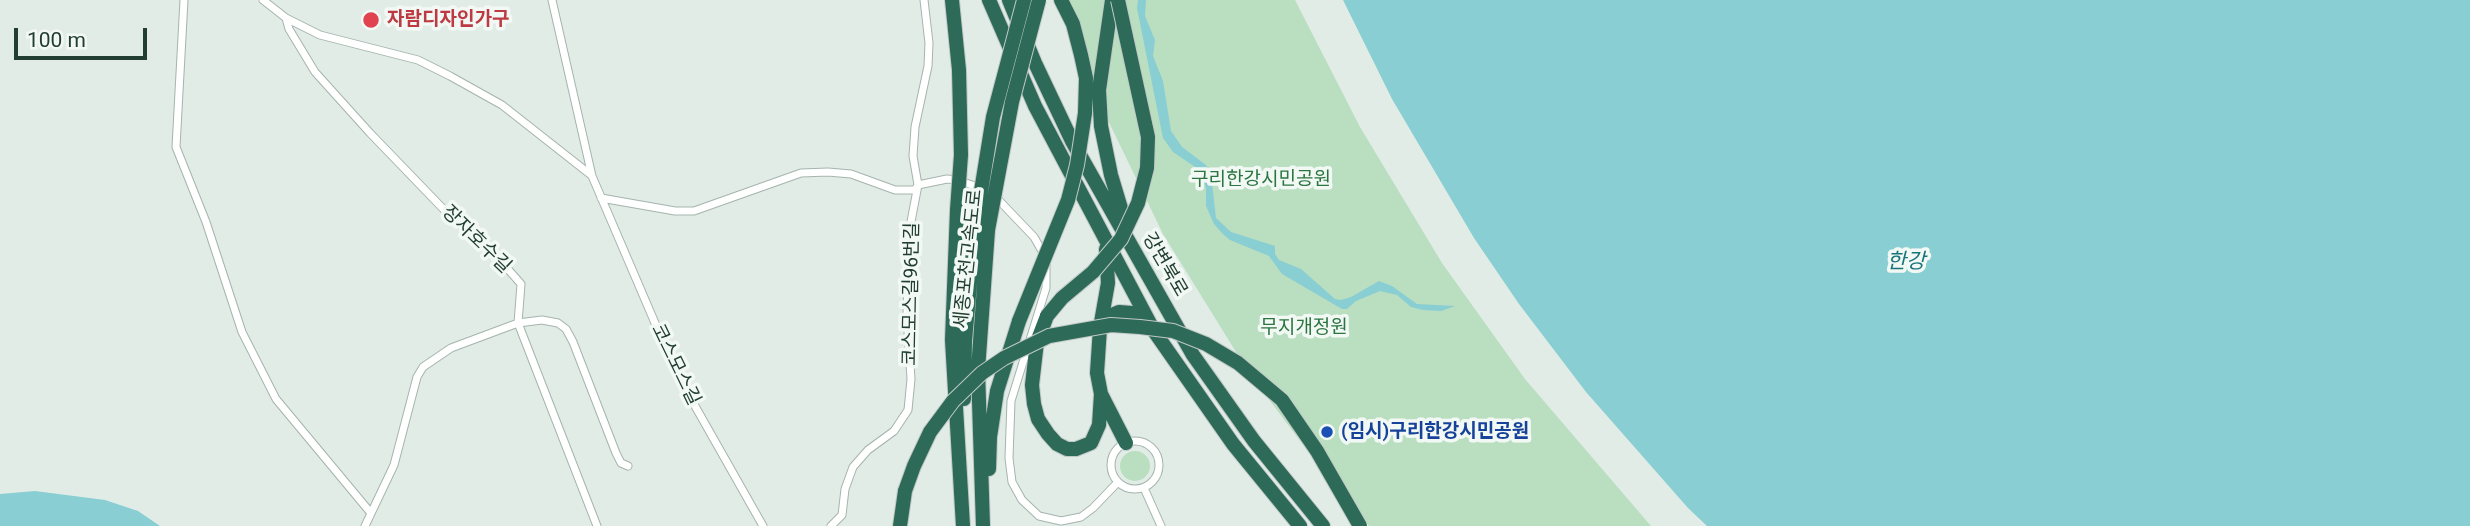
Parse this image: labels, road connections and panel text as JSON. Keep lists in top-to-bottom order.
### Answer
{
  "streets": {
    "highway": ["세종포천고속도로", "강변북로"],
    "street": ["장자호수길", "코스모스길96번길", "코스모스길"]
  },
  "water": ["한강"],
  "parks": ["구리한강시민공원", "무지개정원"],
  "places": ["자람디자인가구", "(임시)구리한강시민공원"],
  "scale_bar": "100 m"
}
